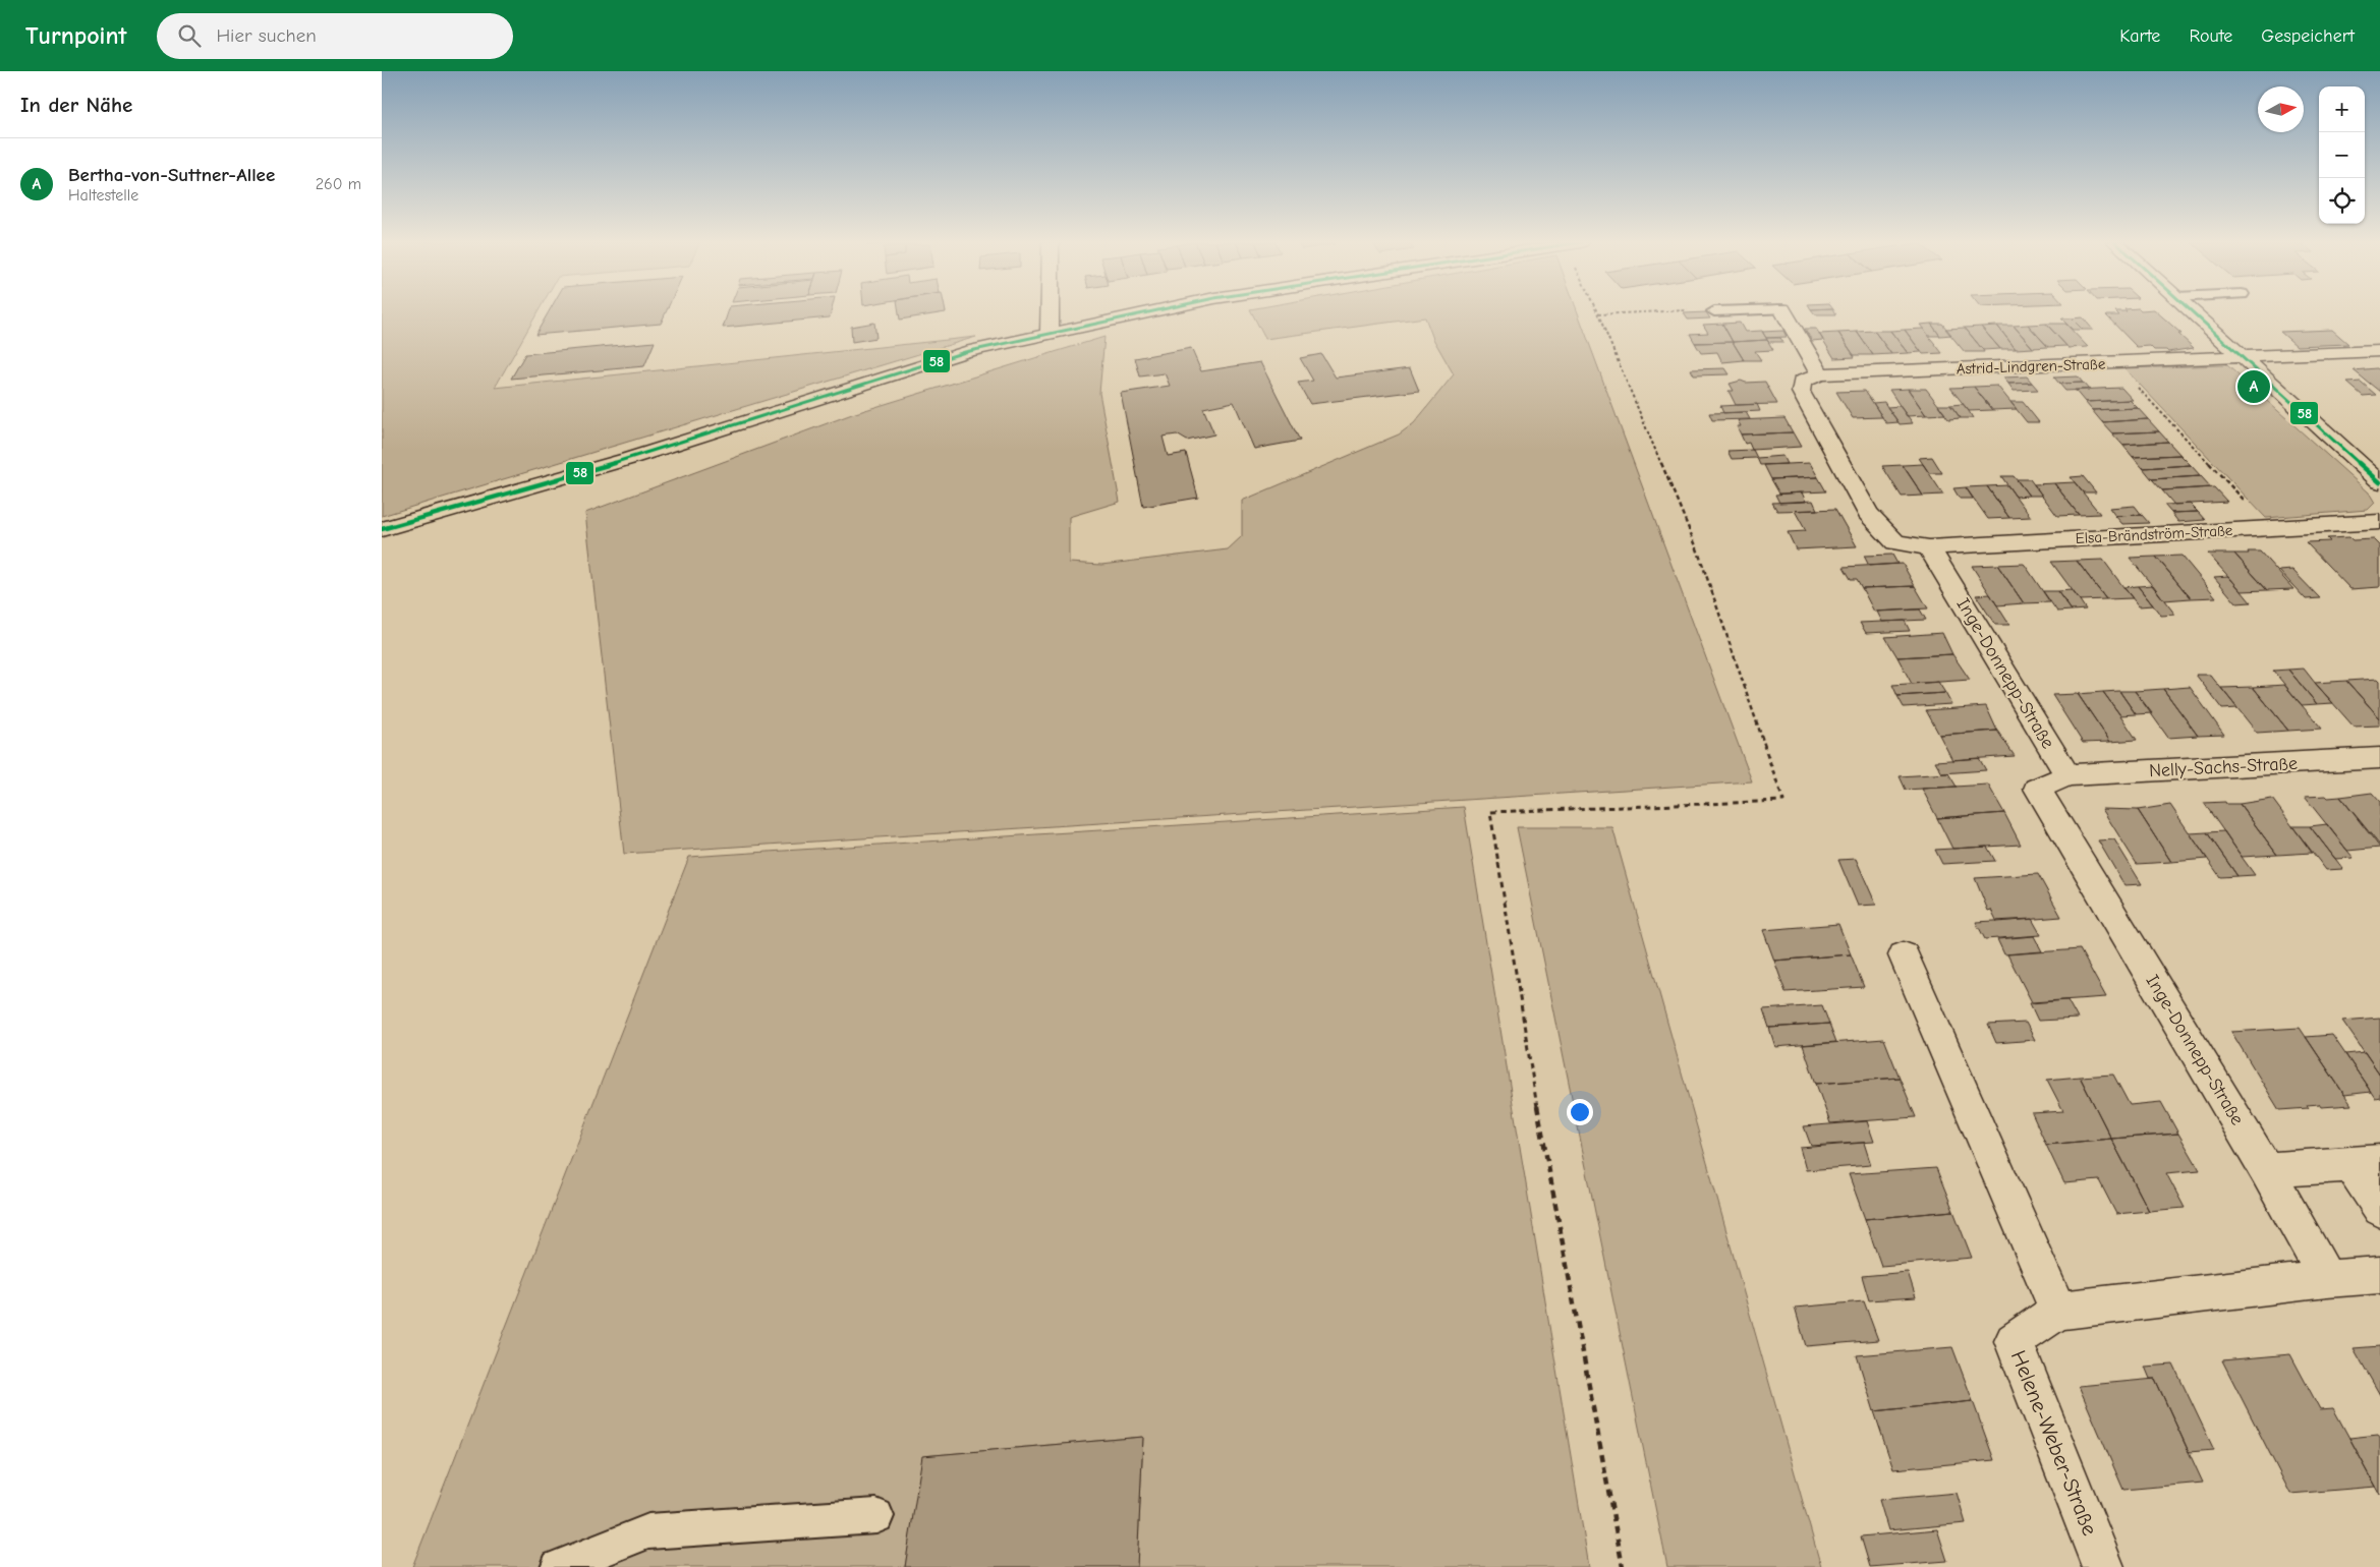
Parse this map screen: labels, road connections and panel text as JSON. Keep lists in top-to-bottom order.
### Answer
{
  "streets": {
    "street": [
      "Astrid-Lindgren-Straße",
      "Elsa-Brändström-Straße",
      "Inge-Donnepp-Straße",
      "Nelly-Sachs-Straße",
      "Helene-Weber-Straße"
    ]
  },
  "crossings": [
    ["Elsa-Brändström-Straße", "Inge-Donnepp-Straße"],
    ["Inge-Donnepp-Straße", "Nelly-Sachs-Straße"]
  ],
  "lines": ["transit line 58"],
  "north": "right",
  "page": {
    "header": "Turnpoint",
    "search": "Hier suchen",
    "nav": ["Karte", "Route", "Gespeichert"],
    "heading": "In der Nähe",
    "map_buttons": ["+", "−"],
    "list": [
      {
        "mark": "A",
        "name": "Bertha-von-Suttner-Allee",
        "note": "Haltestelle",
        "value": "260 m"
      }
    ],
    "pins": "A"
  }
}
